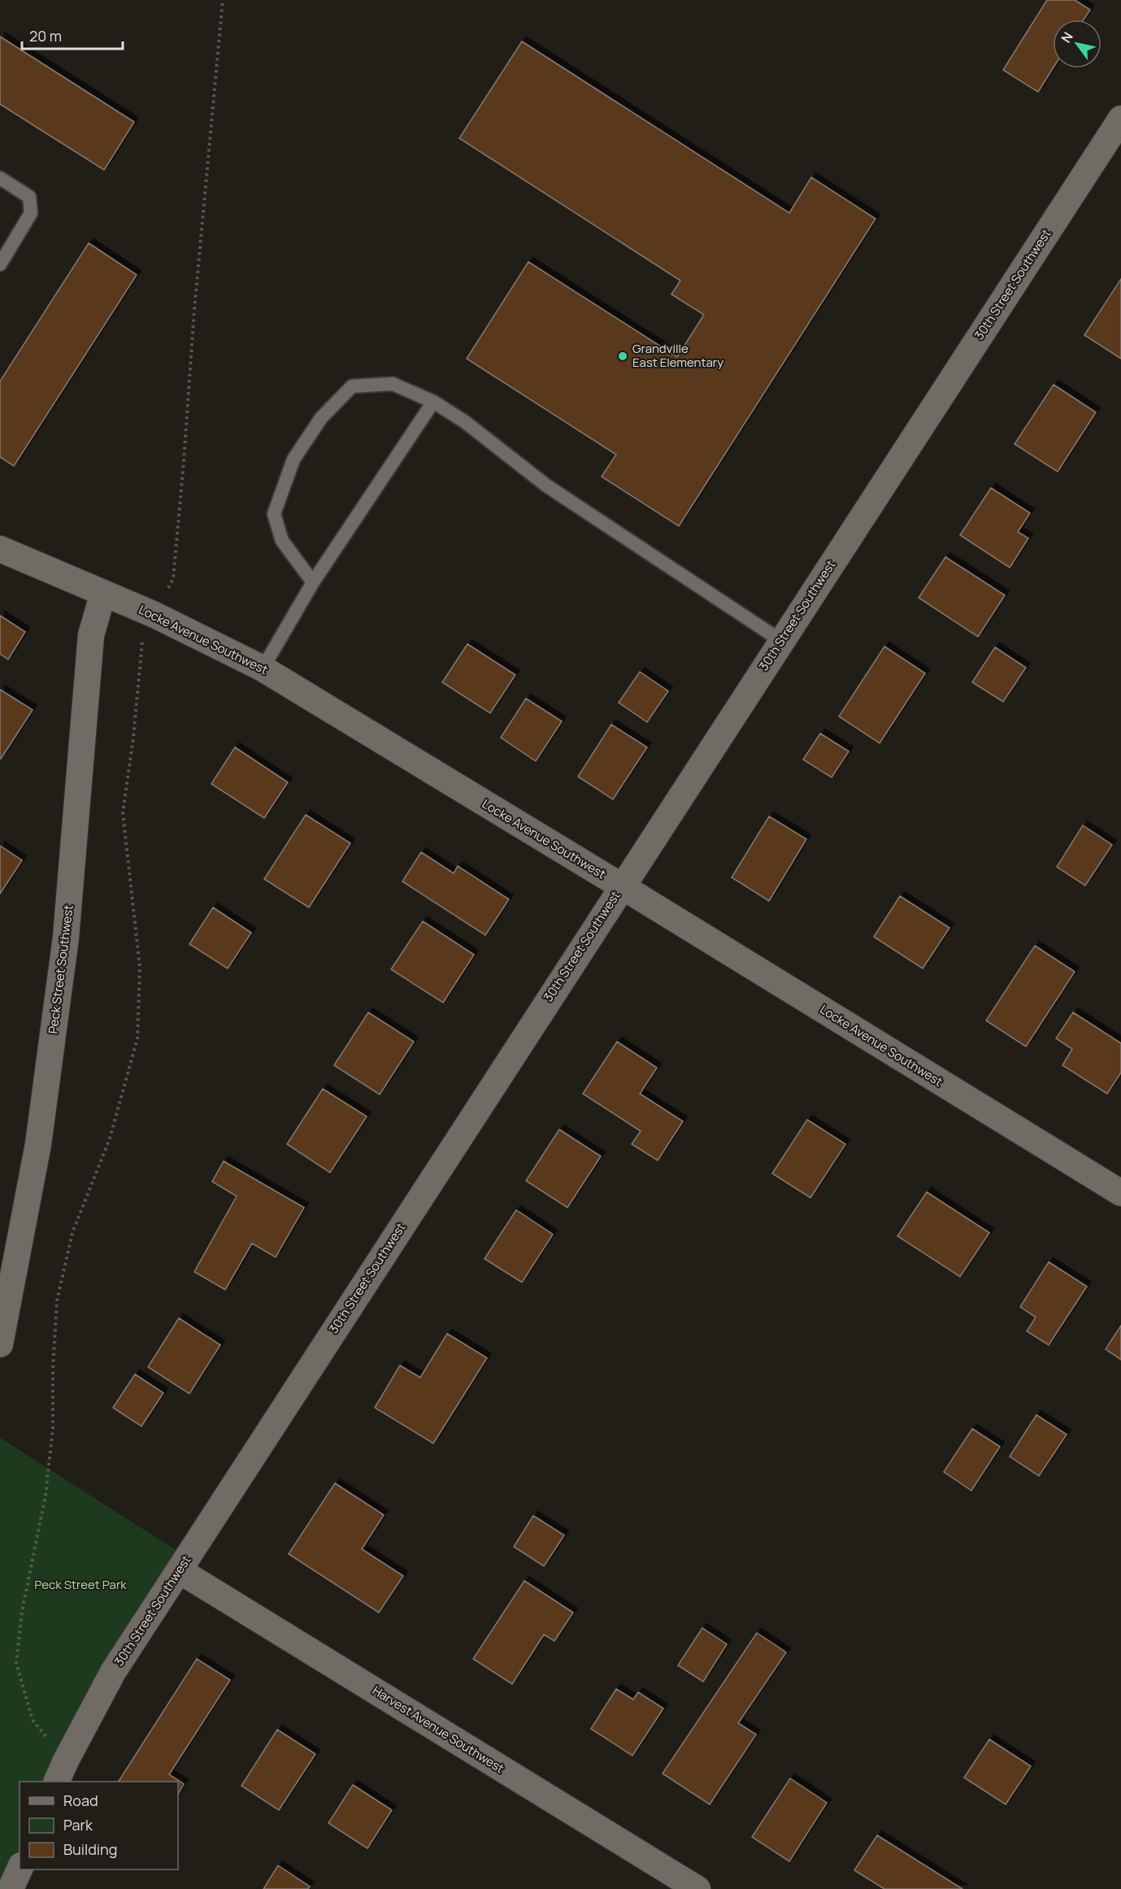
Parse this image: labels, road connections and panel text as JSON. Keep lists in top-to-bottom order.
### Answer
{
  "streets": {
    "street": [
      "30th Street Southwest",
      "Locke Avenue Southwest",
      "Peck Street Southwest",
      "Harvest Avenue Southwest"
    ]
  },
  "crossings": [
    ["30th Street Southwest", "Locke Avenue Southwest"],
    ["30th Street Southwest", "Harvest Avenue Southwest"],
    ["Locke Avenue Southwest", "Peck Street Southwest"]
  ],
  "parks": ["Peck Street Park"],
  "places": ["Grandville East Elementary"],
  "legend": ["Road", "Park", "Building"],
  "scale_bar": "20 m",
  "north": "top left"
}
